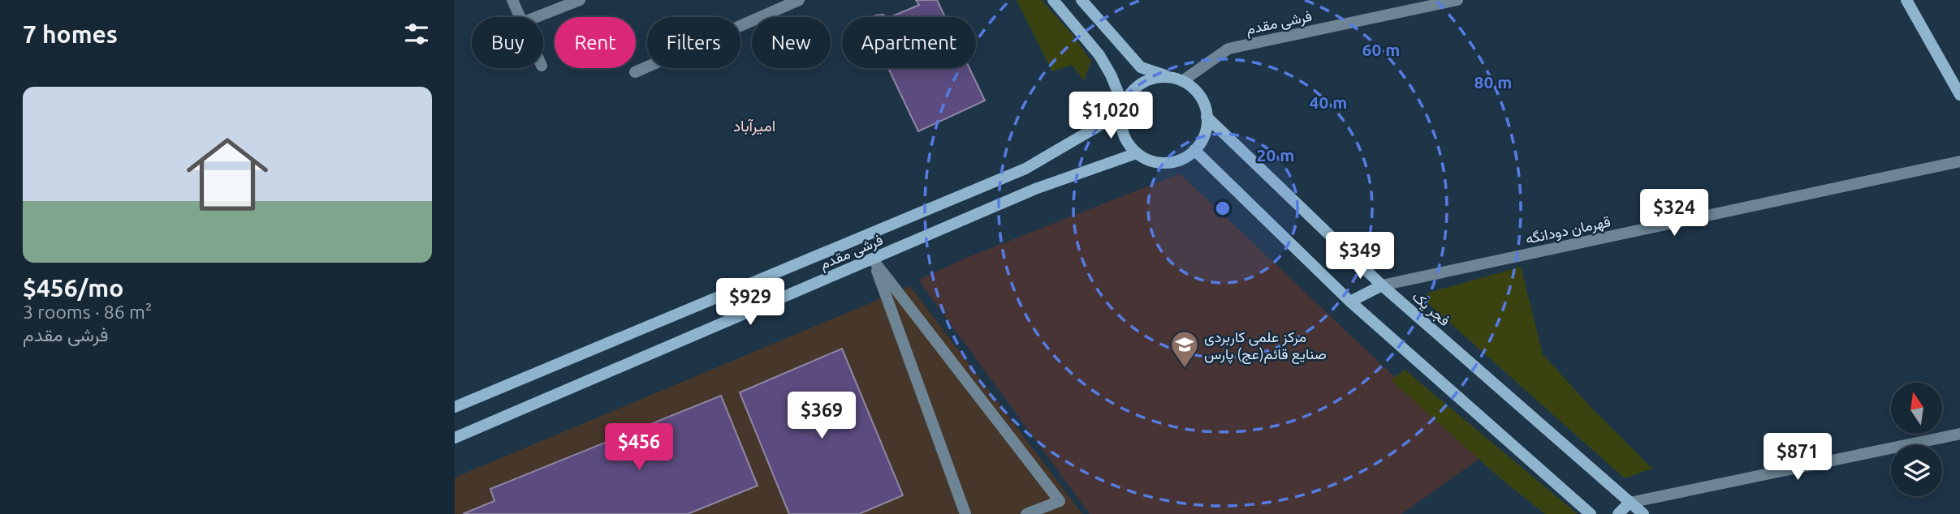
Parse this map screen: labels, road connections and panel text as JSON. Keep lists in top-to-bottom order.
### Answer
{
  "streets": {
    "street": ["فرشی مقدم", "قهرمان دودانگه", "فجر یک"]
  },
  "crossings": [
    ["فرشی مقدم", "فجر یک"],
    ["قهرمان دودانگه", "فجر یک"]
  ],
  "districts": ["امیرآباد"],
  "places": {
    "school or university": ["مرکز علمی کاربردی صنایع قائم(عج) پارس"]
  },
  "north": "top",
  "page": {
    "heading": "7 homes",
    "chip": [
      "Buy",
      "Rent",
      "Filters",
      "New",
      "Apartment"
    ],
    "list": [
      {
        "name": "$456/mo",
        "note": "3 rooms · 86 m² · فرشی مقدم"
      }
    ],
    "price": [
      "$1,020",
      "$324",
      "$349",
      "$929",
      "$369",
      "$456",
      "$871"
    ]
  },
  "rings": [
    "60 m",
    "80 m",
    "40 m",
    "20 m"
  ]
}
